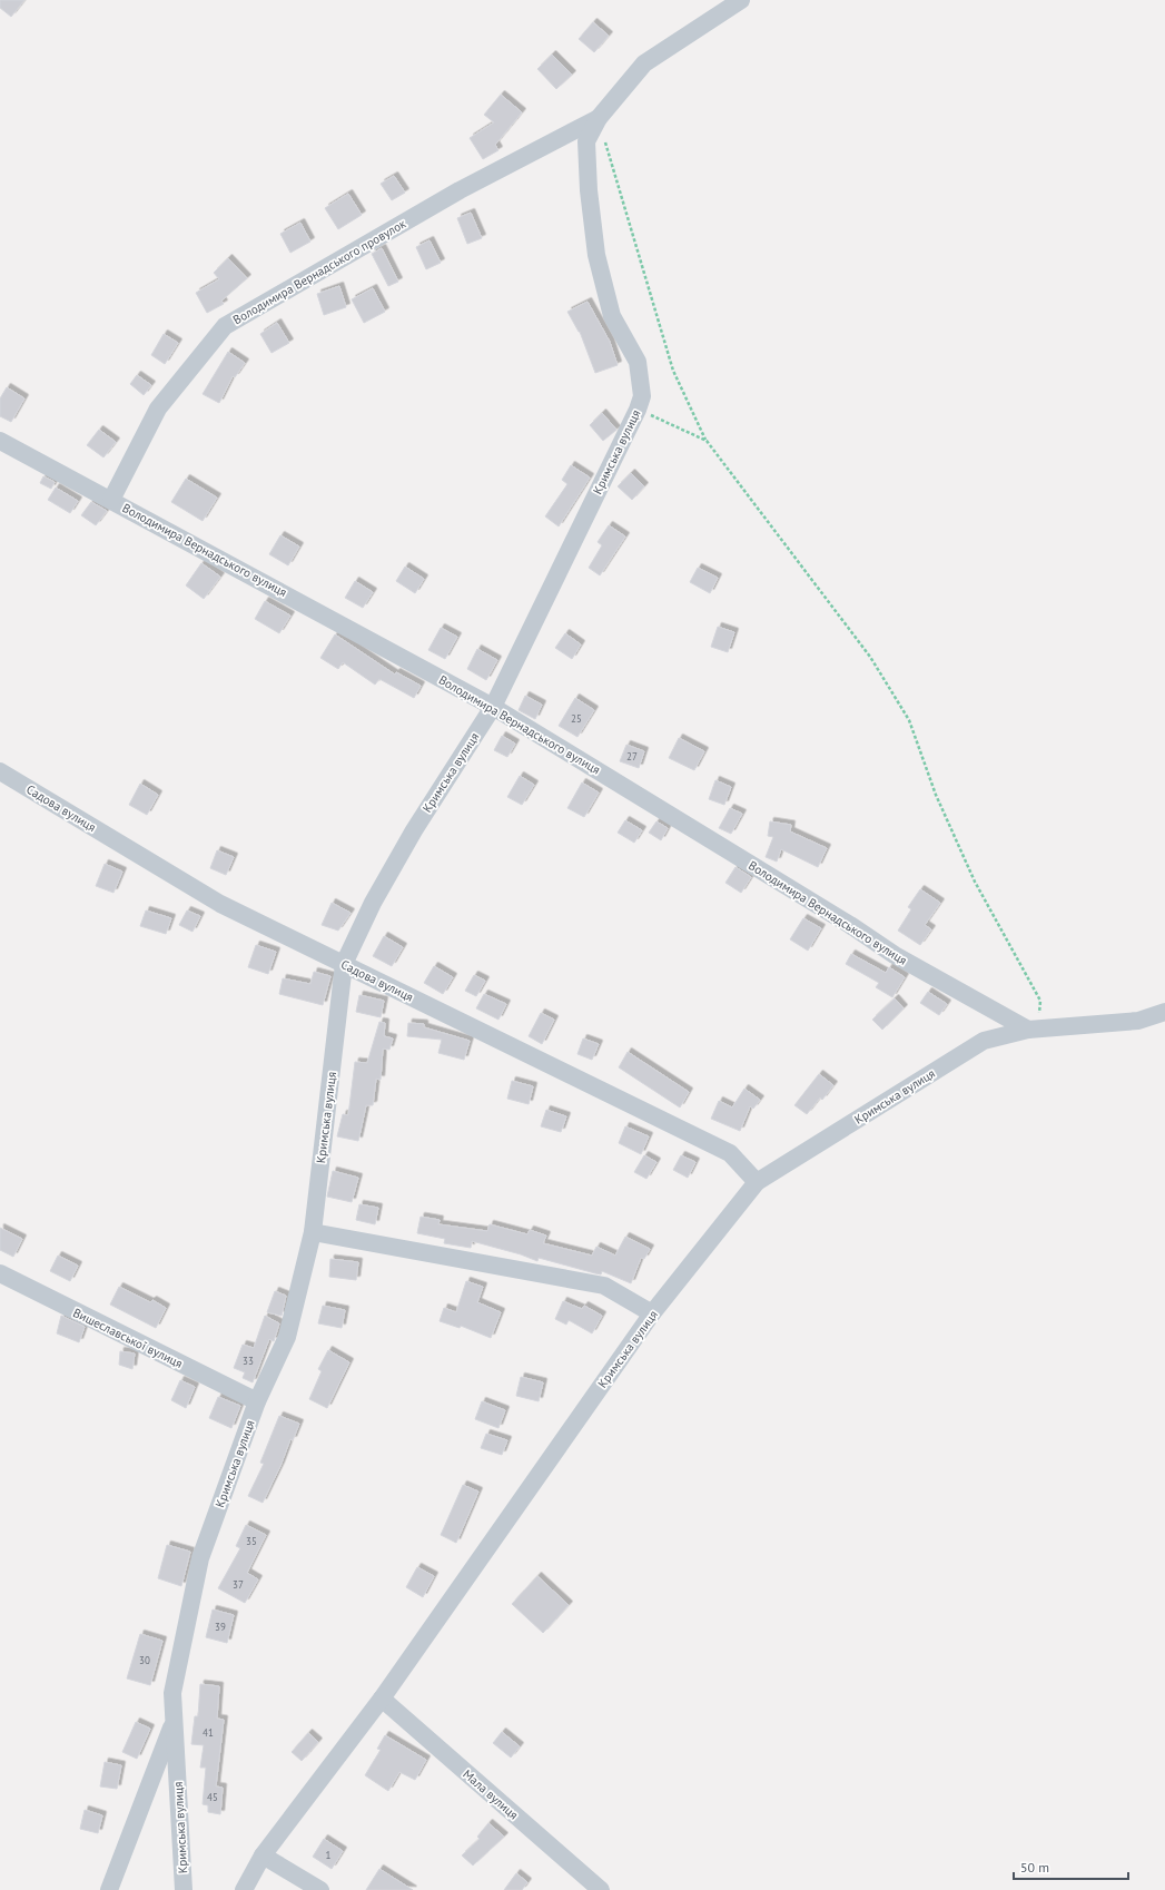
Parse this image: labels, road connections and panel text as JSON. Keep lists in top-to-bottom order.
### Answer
{
  "streets": {
    "street": [
      "Володимира Вернадського провулок",
      "Кримська вулиця",
      "Володимира Вернадського вулиця",
      "Садова вулиця",
      "Вишеславської вулиця",
      "Мала вулиця"
    ]
  },
  "crossings": [
    ["Володимира Вернадського провулок", "Володимира Вернадського вулиця"],
    ["Кримська вулиця", "Володимира Вернадського вулиця"],
    ["Кримська вулиця", "Садова вулиця"],
    ["Кримська вулиця", "Вишеславської вулиця"],
    ["Кримська вулиця", "Мала вулиця"]
  ],
  "house_numbers": [
    "25",
    "27",
    "33",
    "35",
    "37",
    "39",
    "30",
    "41",
    "45",
    "1"
  ],
  "scale_bar": "50 m"
}
